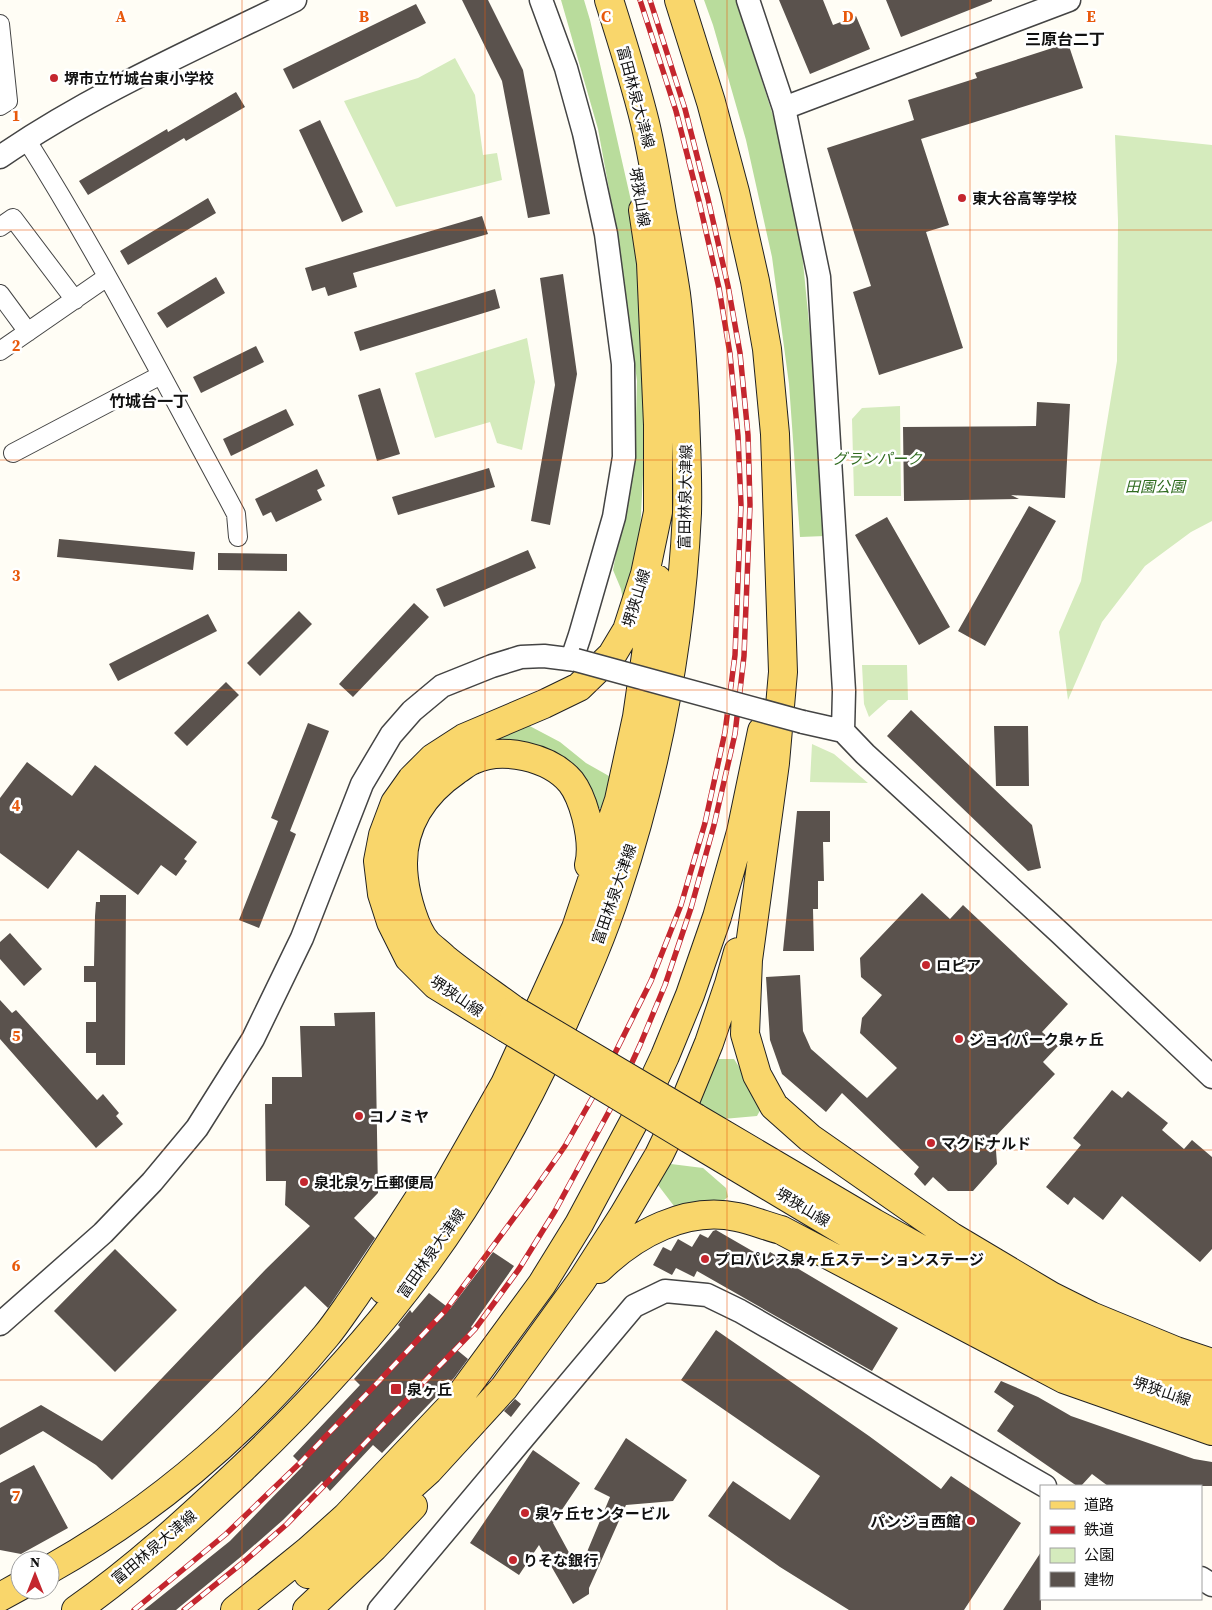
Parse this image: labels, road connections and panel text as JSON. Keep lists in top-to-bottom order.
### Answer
{
  "streets": {
    "main road": ["富田林泉大津線", "堺狭山線"]
  },
  "districts": ["三原台二丁", "竹城台一丁"],
  "parks": ["グランパーク", "田園公園"],
  "places": {
    "other": [
      "堺市立竹城台東小学校",
      "東大谷高等学校",
      "ロピア",
      "ジョイパーク泉ヶ丘",
      "コノミヤ",
      "マクドナルド",
      "泉北泉ヶ丘郵便局",
      "プロパレス泉ヶ丘ステーションステージ",
      "泉ヶ丘センタービル",
      "パンジョ西館",
      "りそな銀行"
    ],
    "transit": ["泉ヶ丘"]
  },
  "legend": [
    "道路",
    "鉄道",
    "公園",
    "建物"
  ],
  "north": "top",
  "grid": {
    "columns": [
      "A",
      "B",
      "C",
      "D",
      "E"
    ],
    "rows": [
      "1",
      "2",
      "3",
      "4",
      "5",
      "6",
      "7"
    ]
  }
}
